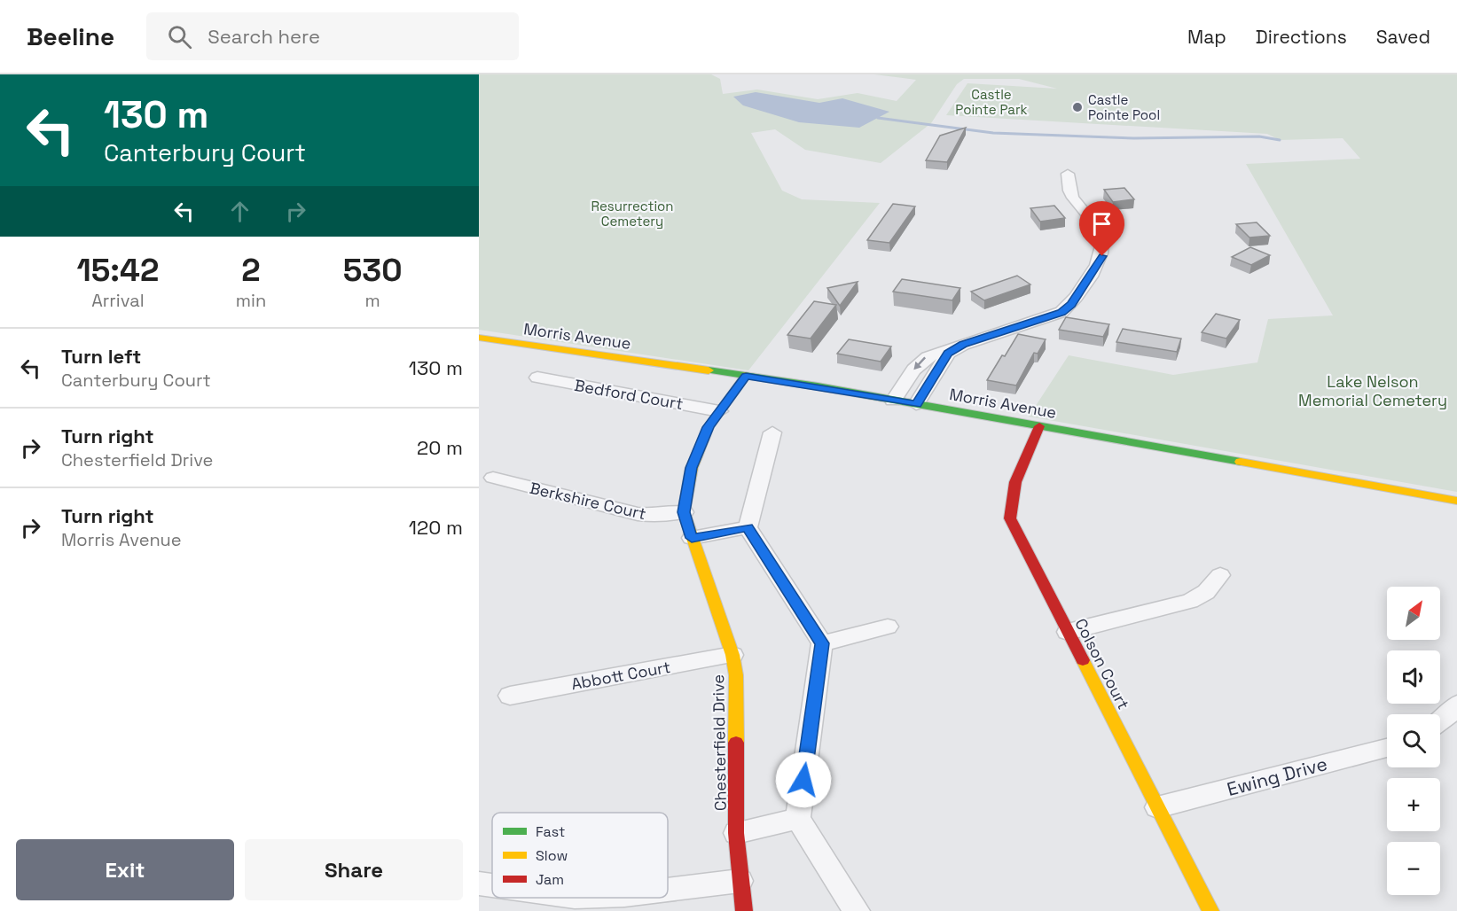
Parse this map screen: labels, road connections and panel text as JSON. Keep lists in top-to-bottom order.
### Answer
{
  "streets": {
    "street": [
      "Morris Avenue",
      "Bedford Court",
      "Berkshire Court",
      "Colson Court",
      "Abbott Court",
      "Chesterfield Drive",
      "Ewing Drive"
    ]
  },
  "crossings": [
    ["Morris Avenue", "Colson Court"],
    ["Morris Avenue", "Chesterfield Drive"],
    ["Bedford Court", "Chesterfield Drive"],
    ["Berkshire Court", "Chesterfield Drive"],
    ["Colson Court", "Ewing Drive"],
    ["Abbott Court", "Chesterfield Drive"]
  ],
  "parks": ["Castle Pointe Park", "Resurrection Cemetery", "Lake Nelson Memorial Cemetery"],
  "places": ["Castle Pointe Pool"],
  "legend": ["Fast", "Slow", "Jam"],
  "north": "top right",
  "page": {
    "header": "Beeline",
    "search": "Search here",
    "nav": ["Map", "Directions", "Saved"],
    "turn": ["130 m", "Canterbury Court"],
    "eta": [
      "15:42",
      "Arrival",
      "2",
      "min",
      "530",
      "m"
    ],
    "list": [
      {
        "name": "Turn left",
        "note": "Canterbury Court",
        "value": "130 m"
      },
      {
        "name": "Turn right",
        "note": "Chesterfield Drive",
        "value": "20 m"
      },
      {
        "name": "Turn right",
        "note": "Morris Avenue",
        "value": "120 m"
      }
    ],
    "map_buttons": ["+", "−"],
    "buttons": ["Exit", "Share"]
  }
}
